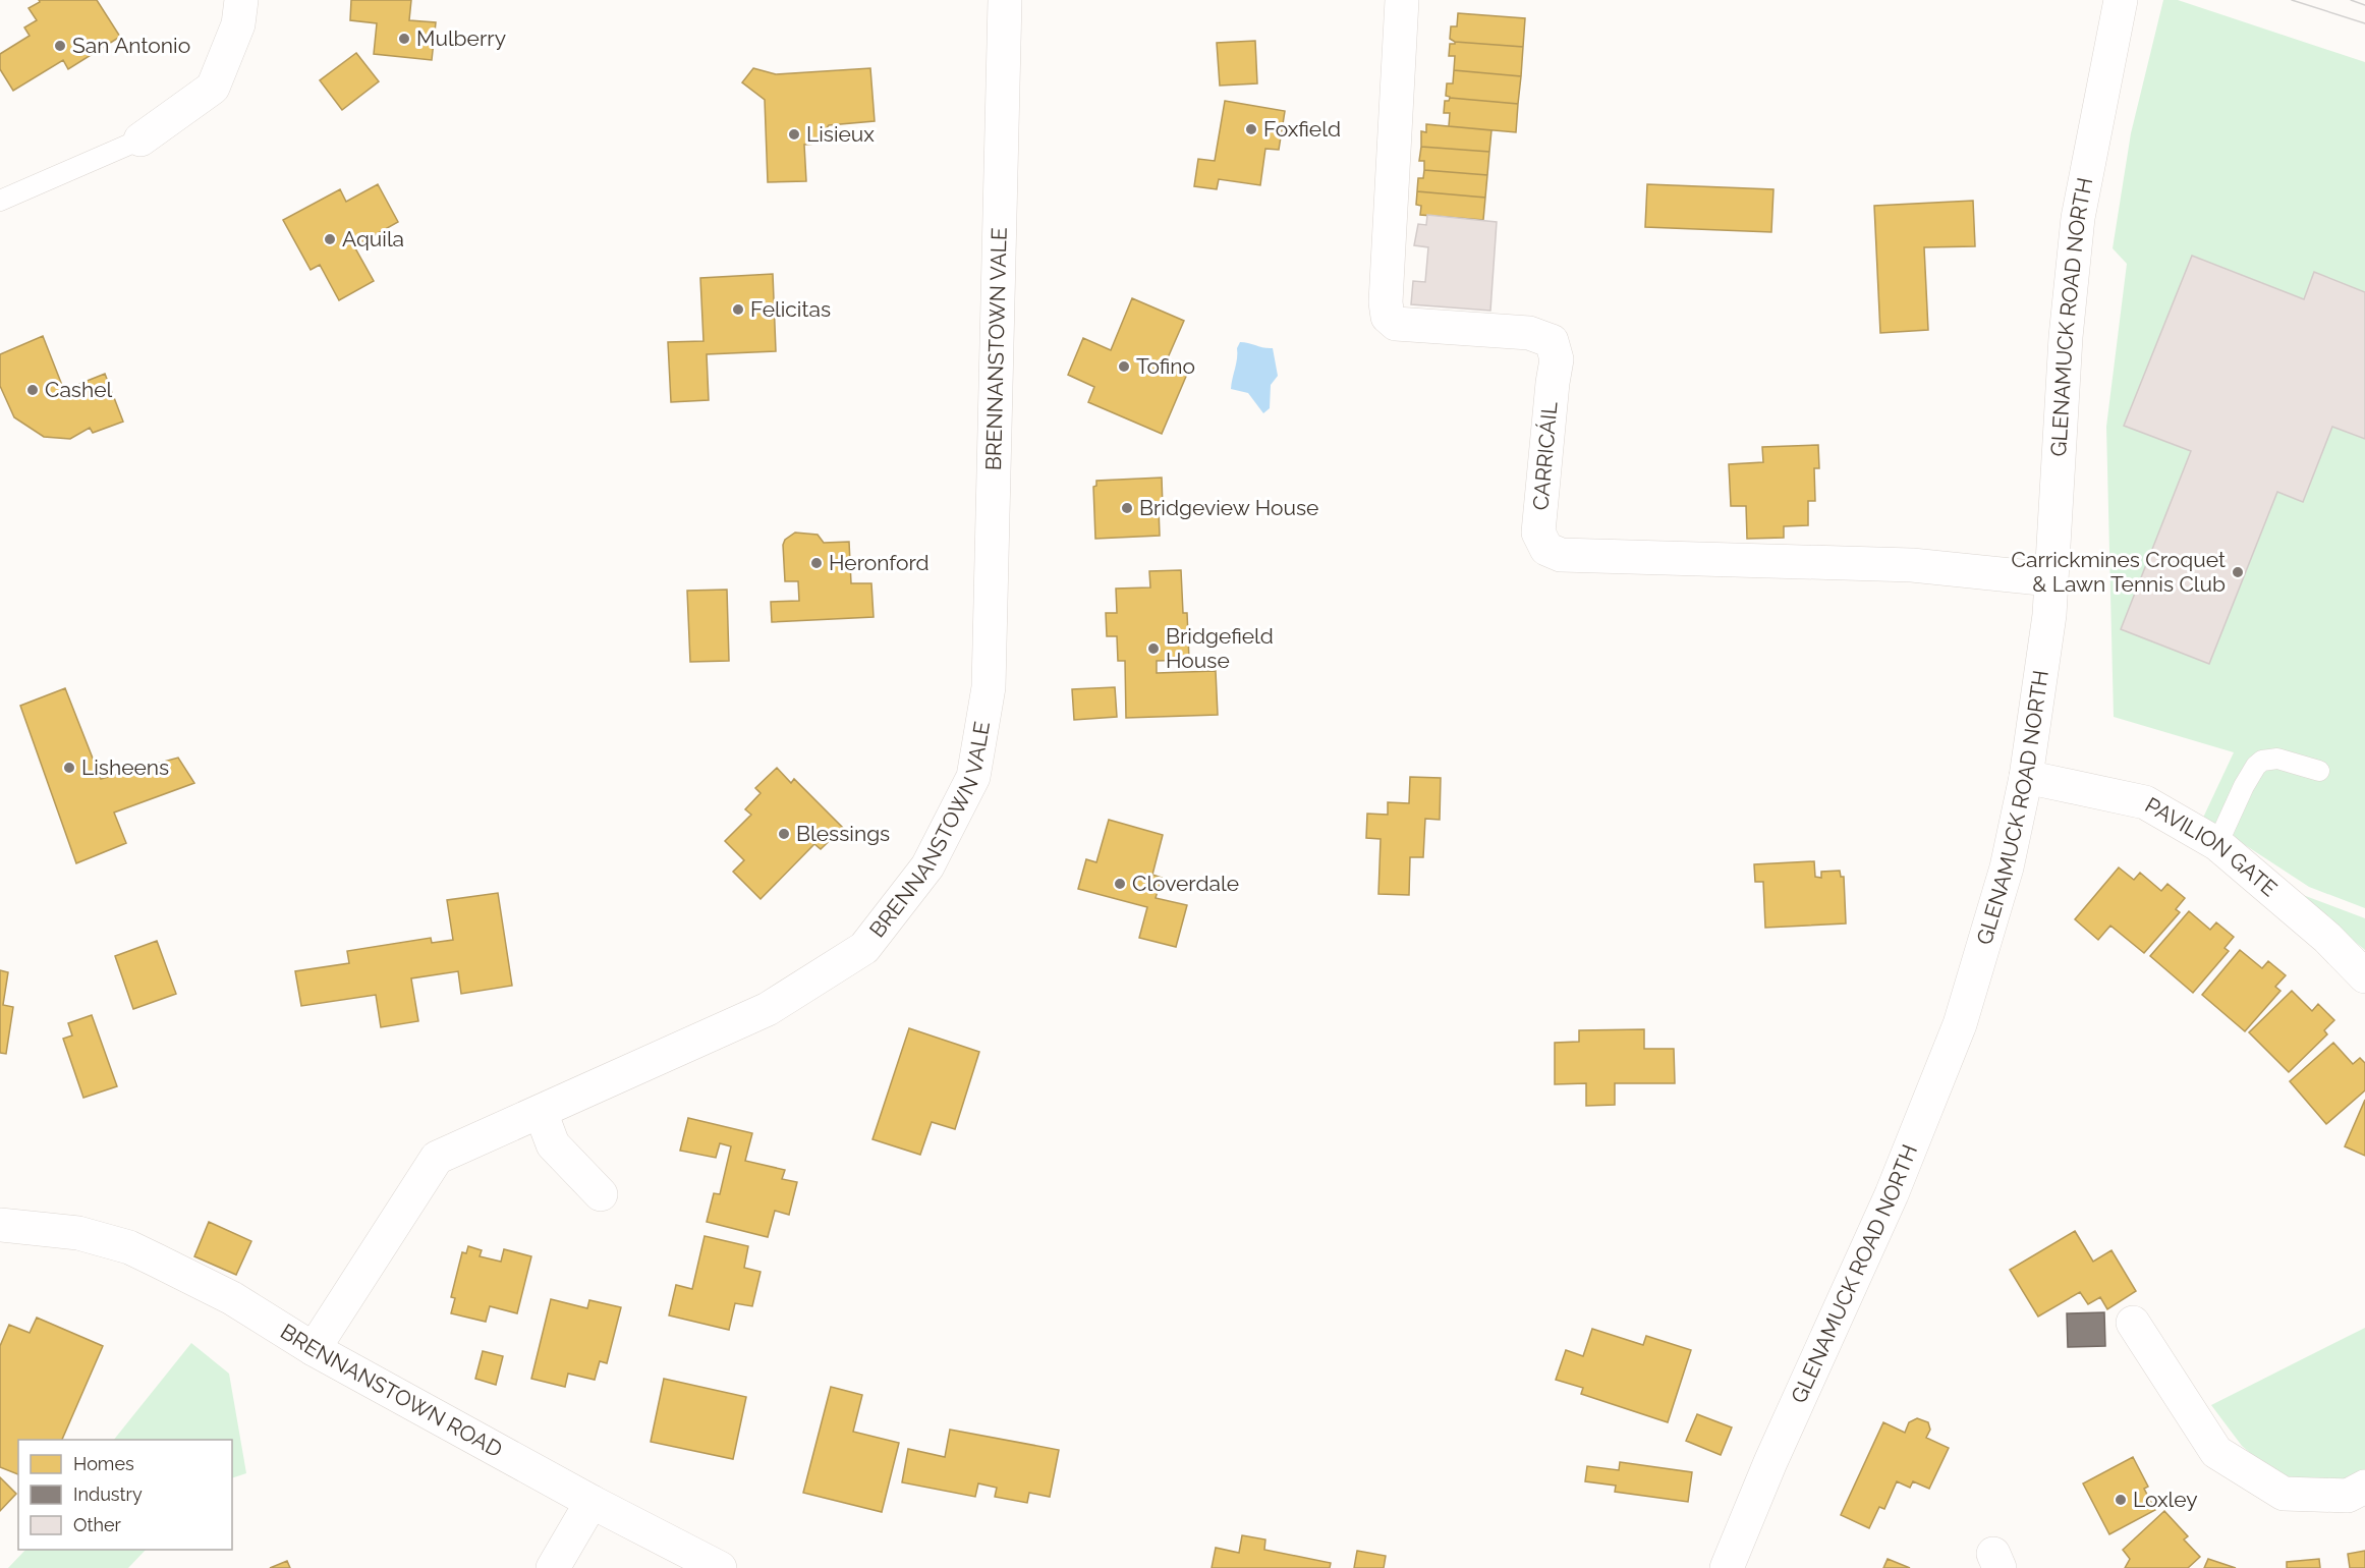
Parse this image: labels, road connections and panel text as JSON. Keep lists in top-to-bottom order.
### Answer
{
  "streets": {
    "street": [
      "GLENAMUCK ROAD NORTH",
      "BRENNANSTOWN VALE",
      "CARRICÁIL",
      "PAVILION GATE",
      "BRENNANSTOWN ROAD"
    ]
  },
  "crossings": [
    ["GLENAMUCK ROAD NORTH", "CARRICÁIL"],
    ["GLENAMUCK ROAD NORTH", "PAVILION GATE"],
    ["BRENNANSTOWN VALE", "BRENNANSTOWN ROAD"]
  ],
  "places": [
    "Mulberry",
    "San Antonio",
    "Foxfield",
    "Lisieux",
    "Aquila",
    "Felicitas",
    "Tofino",
    "Cashel",
    "Bridgeview House",
    "Heronford",
    "Carrickmines Croquet & Lawn Tennis Club",
    "Bridgefield House",
    "Lisheens",
    "Blessings",
    "Cloverdale",
    "Loxley"
  ],
  "legend": ["Homes", "Industry", "Other"]
}
